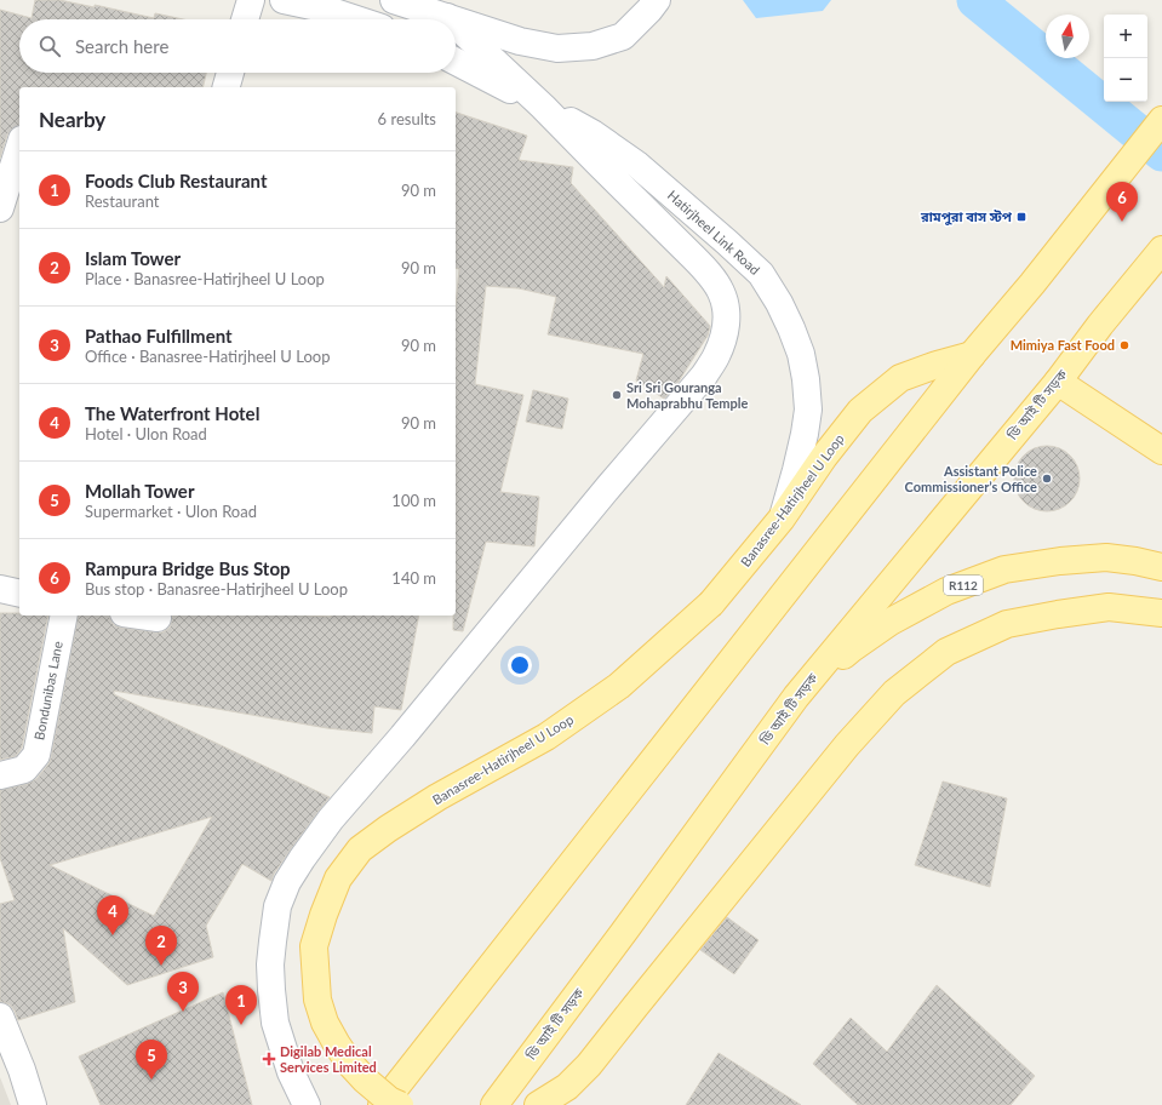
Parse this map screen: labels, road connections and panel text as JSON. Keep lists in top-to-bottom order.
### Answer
{
  "streets": {
    "main road": [
      "Hatirjheel Link Road",
      "ডি আই টি সড়ক",
      "Banasree-Hatirjheel U Loop",
      "R112",
      "Bondunibas Lane"
    ]
  },
  "crossings": [
    ["Hatirjheel Link Road", "Banasree-Hatirjheel U Loop"],
    ["ডি আই টি সড়ক", "R112"]
  ],
  "places": {
    "transit": ["রামপুরা বাস স্টপ"],
    "other": ["Mimiya Fast Food", "Sri Sri Gouranga Mohaprabhu Temple", "Assistant Police Commissioner’s Office"],
    "health": ["Digilab Medical Services Limited"]
  },
  "north": "top",
  "page": {
    "map_buttons": ["+", "−"],
    "search": "Search here",
    "heading": ["Nearby", "6 results"],
    "list": [
      {
        "mark": "1",
        "name": "Foods Club Restaurant",
        "note": "Restaurant",
        "value": "90 m"
      },
      {
        "mark": "2",
        "name": "Islam Tower",
        "note": "Place · Banasree-Hatirjheel U Loop",
        "value": "90 m"
      },
      {
        "mark": "3",
        "name": "Pathao Fulfillment",
        "note": "Office · Banasree-Hatirjheel U Loop",
        "value": "90 m"
      },
      {
        "mark": "4",
        "name": "The Waterfront Hotel",
        "note": "Hotel · Ulon Road",
        "value": "90 m"
      },
      {
        "mark": "5",
        "name": "Mollah Tower",
        "note": "Supermarket · Ulon Road",
        "value": "100 m"
      },
      {
        "mark": "6",
        "name": "Rampura Bridge Bus Stop",
        "note": "Bus stop · Banasree-Hatirjheel U Loop",
        "value": "140 m"
      }
    ],
    "pins": [
      "6",
      "4",
      "2",
      "3",
      "1",
      "5"
    ]
  }
}
